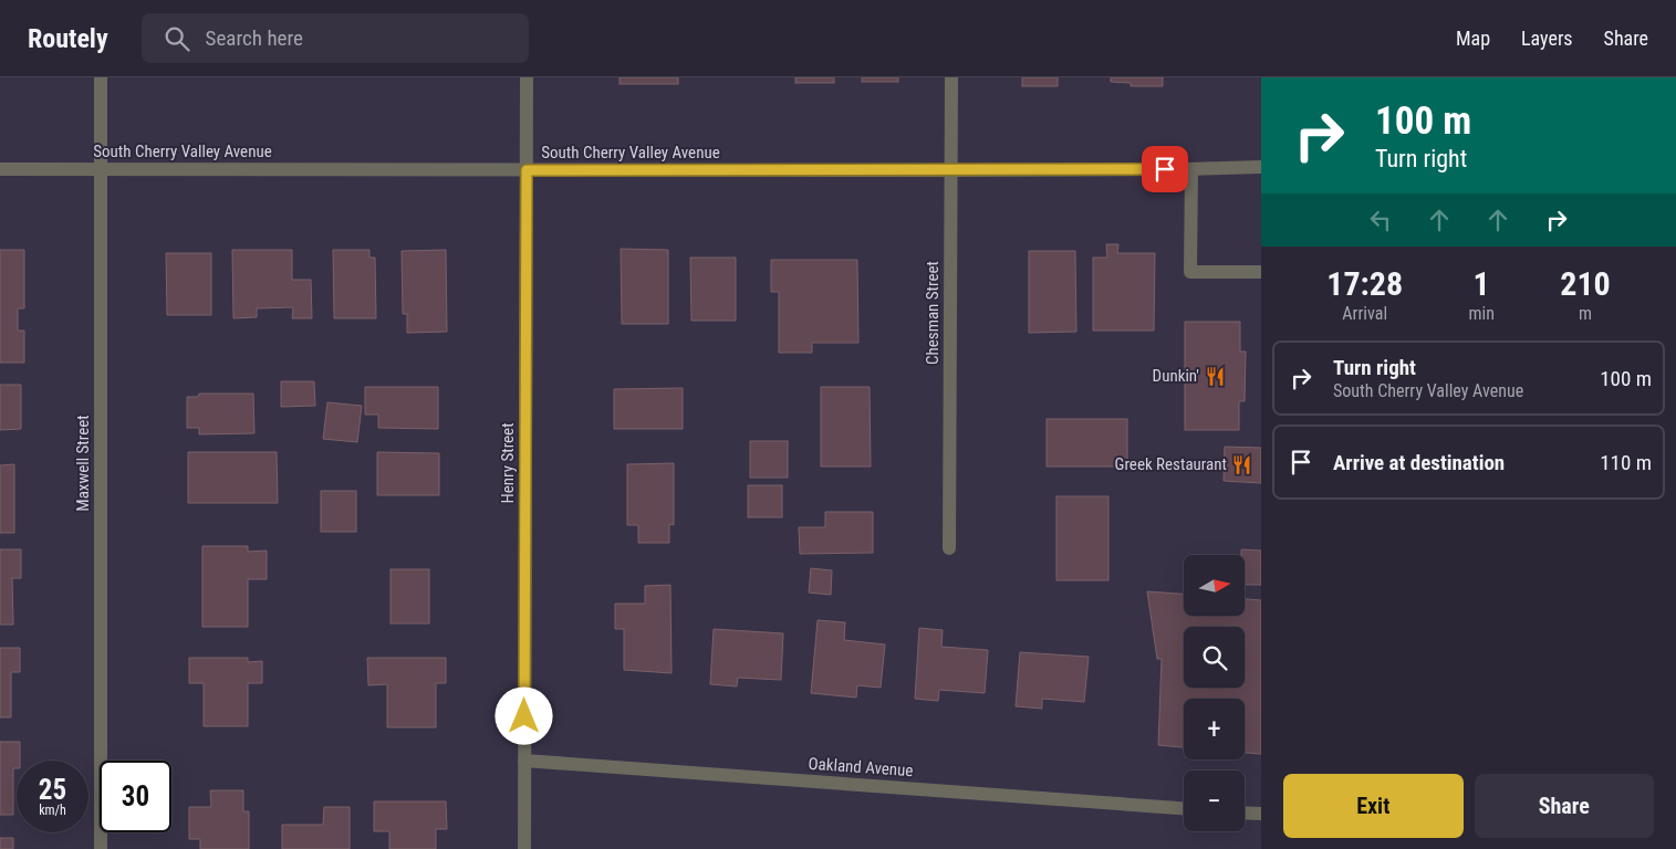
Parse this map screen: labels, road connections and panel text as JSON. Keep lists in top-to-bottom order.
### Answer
{
  "streets": {
    "street": [
      "South Cherry Valley Avenue",
      "Chesman Street",
      "Maxwell Street",
      "Henry Street",
      "Oakland Avenue"
    ]
  },
  "crossings": [
    ["South Cherry Valley Avenue", "Chesman Street"],
    ["South Cherry Valley Avenue", "Maxwell Street"],
    ["South Cherry Valley Avenue", "Henry Street"],
    ["Henry Street", "Oakland Avenue"]
  ],
  "places": {
    "restaurant": ["Dunkin'", "Greek Restaurant"]
  },
  "north": "right",
  "page": {
    "header": "Routely",
    "search": "Search here",
    "nav": ["Map", "Layers", "Share"],
    "turn": ["100 m", "Turn right"],
    "eta": [
      "17:28",
      "Arrival",
      "1",
      "min",
      "210",
      "m"
    ],
    "list": [
      {
        "name": "Turn right",
        "note": "South Cherry Valley Avenue",
        "value": "100 m"
      },
      {
        "name": "Arrive at destination",
        "value": "110 m"
      }
    ],
    "map_buttons": ["+", "−"],
    "speed": "25 km/h",
    "limit": "30",
    "buttons": ["Exit", "Share"]
  }
}
